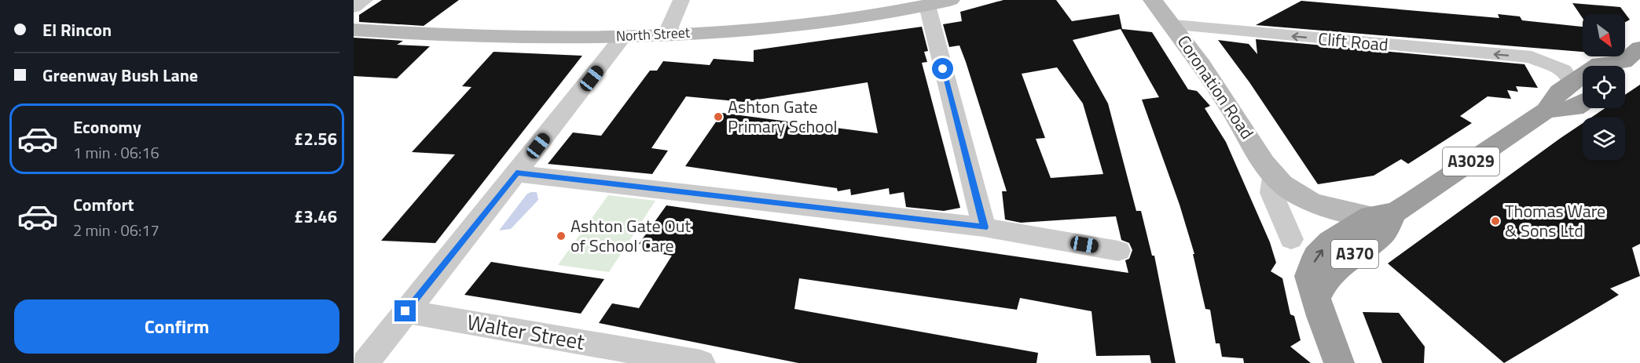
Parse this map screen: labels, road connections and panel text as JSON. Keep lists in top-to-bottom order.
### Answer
{
  "streets": {
    "highway": ["A3029", "A370"],
    "main road": ["North Street", "Coronation Road"],
    "street": ["Clift Road", "Walter Street"]
  },
  "crossings": [
    ["Clift Road", "Coronation Road"],
    ["Clift Road", "A3029"],
    ["Coronation Road", "A3029"],
    ["Coronation Road", "A370"],
    ["A3029", "A370"]
  ],
  "one_way": ["Clift Road"],
  "places": ["Ashton Gate Primary School", "Thomas Ware & Sons Ltd", "Ashton Gate Out of School Care"],
  "north": "bottom right",
  "page": {
    "banner": ["El Rincon", "Greenway Bush Lane"],
    "list": [
      {
        "name": "Economy",
        "note": "1 min · 06:16",
        "value": "£2.56"
      },
      {
        "name": "Comfort",
        "note": "2 min · 06:17",
        "value": "£3.46"
      }
    ],
    "buttons": "Confirm"
  }
}
